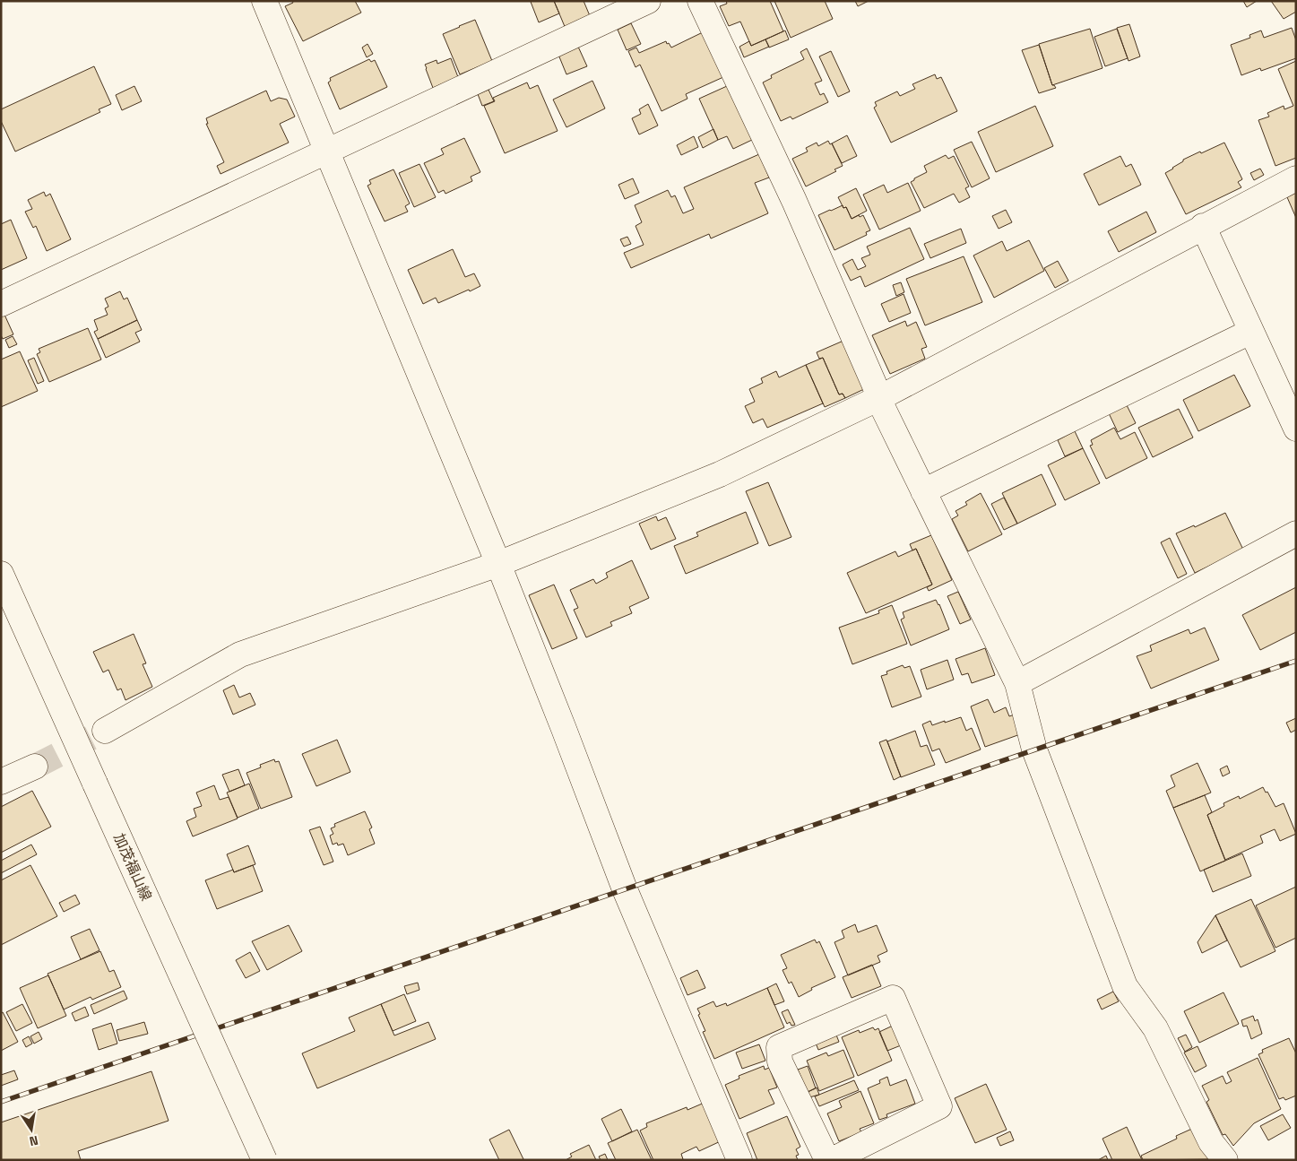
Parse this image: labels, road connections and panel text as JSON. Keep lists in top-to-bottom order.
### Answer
{
  "streets": {
    "street": ["加茂福山線"]
  },
  "north": "bottom"
}
